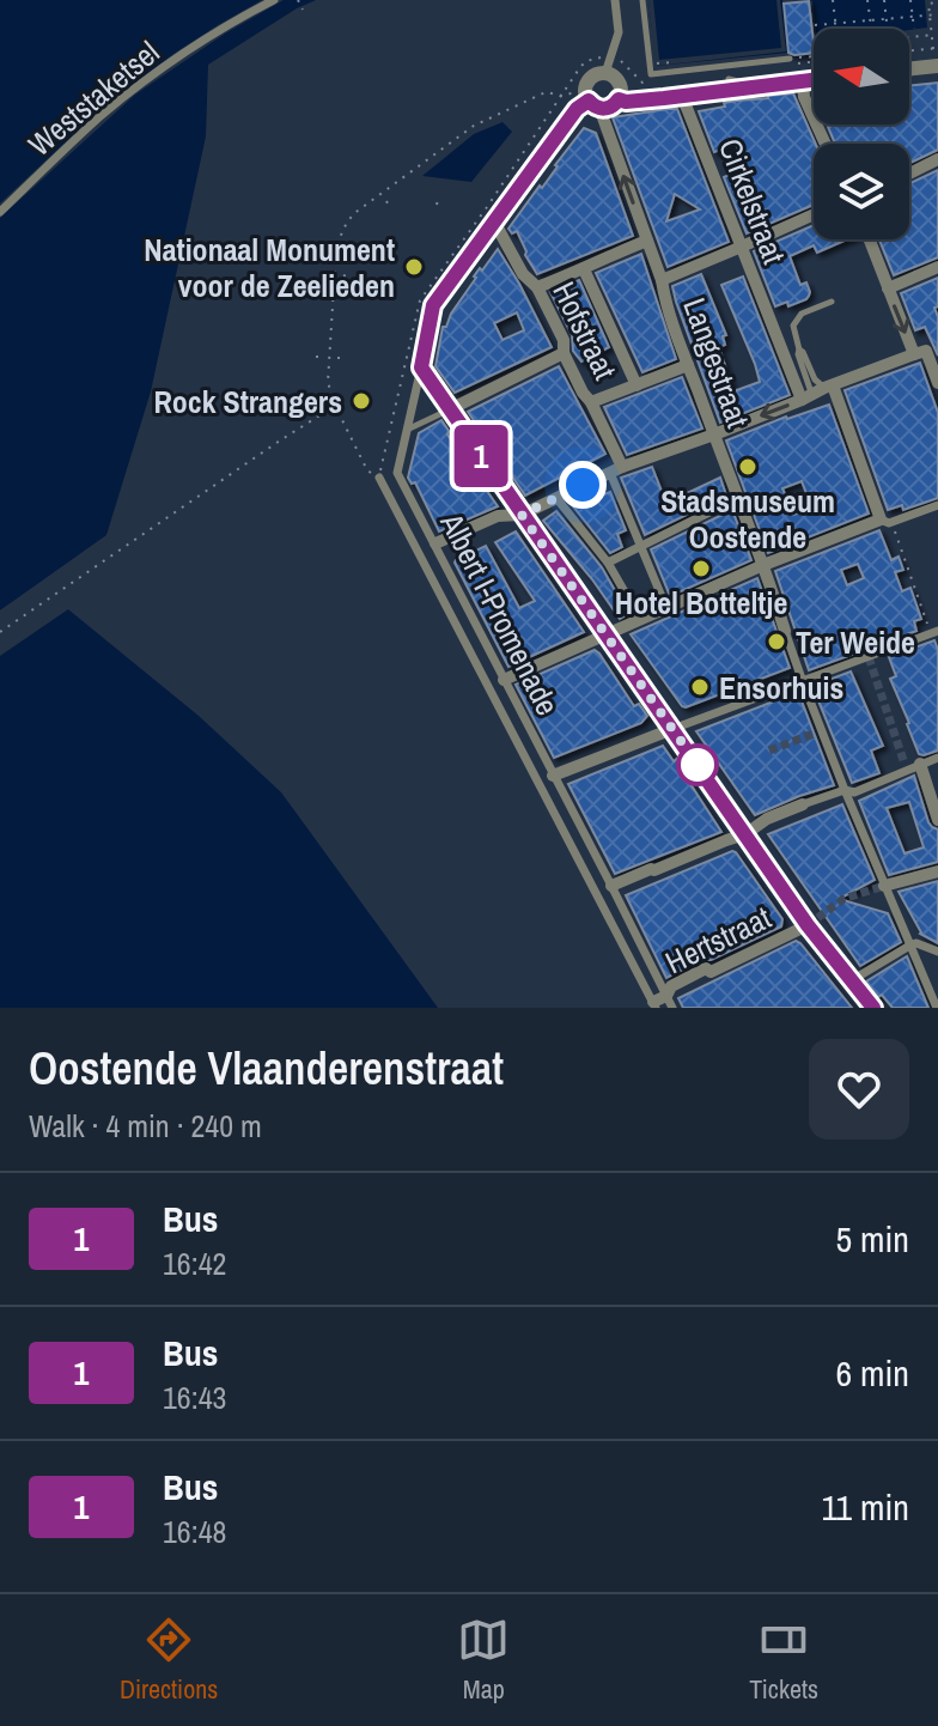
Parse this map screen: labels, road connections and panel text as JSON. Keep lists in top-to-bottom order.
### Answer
{
  "streets": {
    "street": [
      "Weststaketsel",
      "Cirkelstraat",
      "Hofstraat",
      "Langestraat",
      "Albert I-Promenade",
      "Hertstraat"
    ]
  },
  "crossings": [
    ["Hofstraat", "Albert I-Promenade"],
    ["Langestraat", "Albert I-Promenade"],
    ["Albert I-Promenade", "Hertstraat"]
  ],
  "places": [
    "Nationaal Monument voor de Zeelieden",
    "Rock Strangers",
    "Stadsmuseum Oostende",
    "Hotel Botteltje",
    "Ter Weide",
    "Ensorhuis"
  ],
  "lines": ["bus line 1"],
  "north": "left",
  "page": {
    "on_map": "1",
    "heading": ["Oostende Vlaanderenstraat", "Walk · 4 min · 240 m"],
    "list": [
      {
        "mark": "1",
        "name": "Bus",
        "note": "16:42",
        "value": "5 min"
      },
      {
        "mark": "1",
        "name": "Bus",
        "note": "16:43",
        "value": "6 min"
      },
      {
        "mark": "1",
        "name": "Bus",
        "note": "16:48",
        "value": "11 min"
      }
    ],
    "tabs": ["Directions", "Map", "Tickets"]
  }
}
